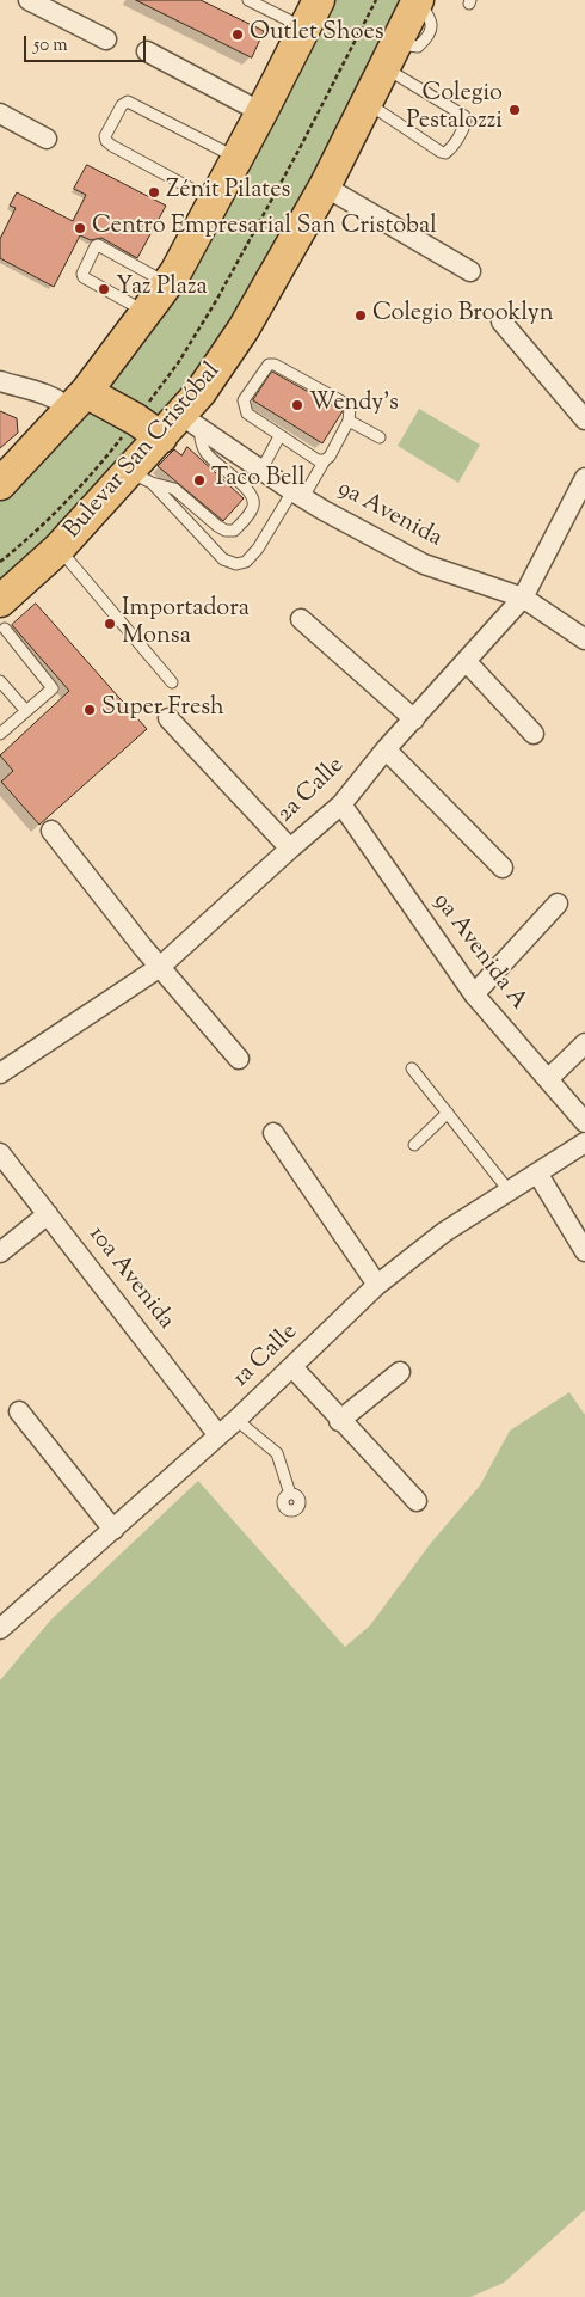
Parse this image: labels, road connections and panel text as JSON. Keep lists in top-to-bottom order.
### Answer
{
  "streets": {
    "main road": ["Bulevar San Cristóbal"],
    "street": [
      "9a Avenida",
      "2a Calle",
      "9a Avenida A",
      "10a Avenida",
      "1a Calle"
    ]
  },
  "crossings": [
    ["Bulevar San Cristóbal", "9a Avenida"],
    ["9a Avenida", "2a Calle"],
    ["2a Calle", "9a Avenida A"],
    ["10a Avenida", "1a Calle"]
  ],
  "places": [
    "Outlet Shoes",
    "Colegio Pestalozzi",
    "Zénit Pilates",
    "Centro Empresarial San Cristobal",
    "Yaz Plaza",
    "Colegio Brooklyn",
    "Wendy's",
    "Taco Bell",
    "Importadora Monsa",
    "Super Fresh"
  ],
  "scale_bar": "50 m"
}
